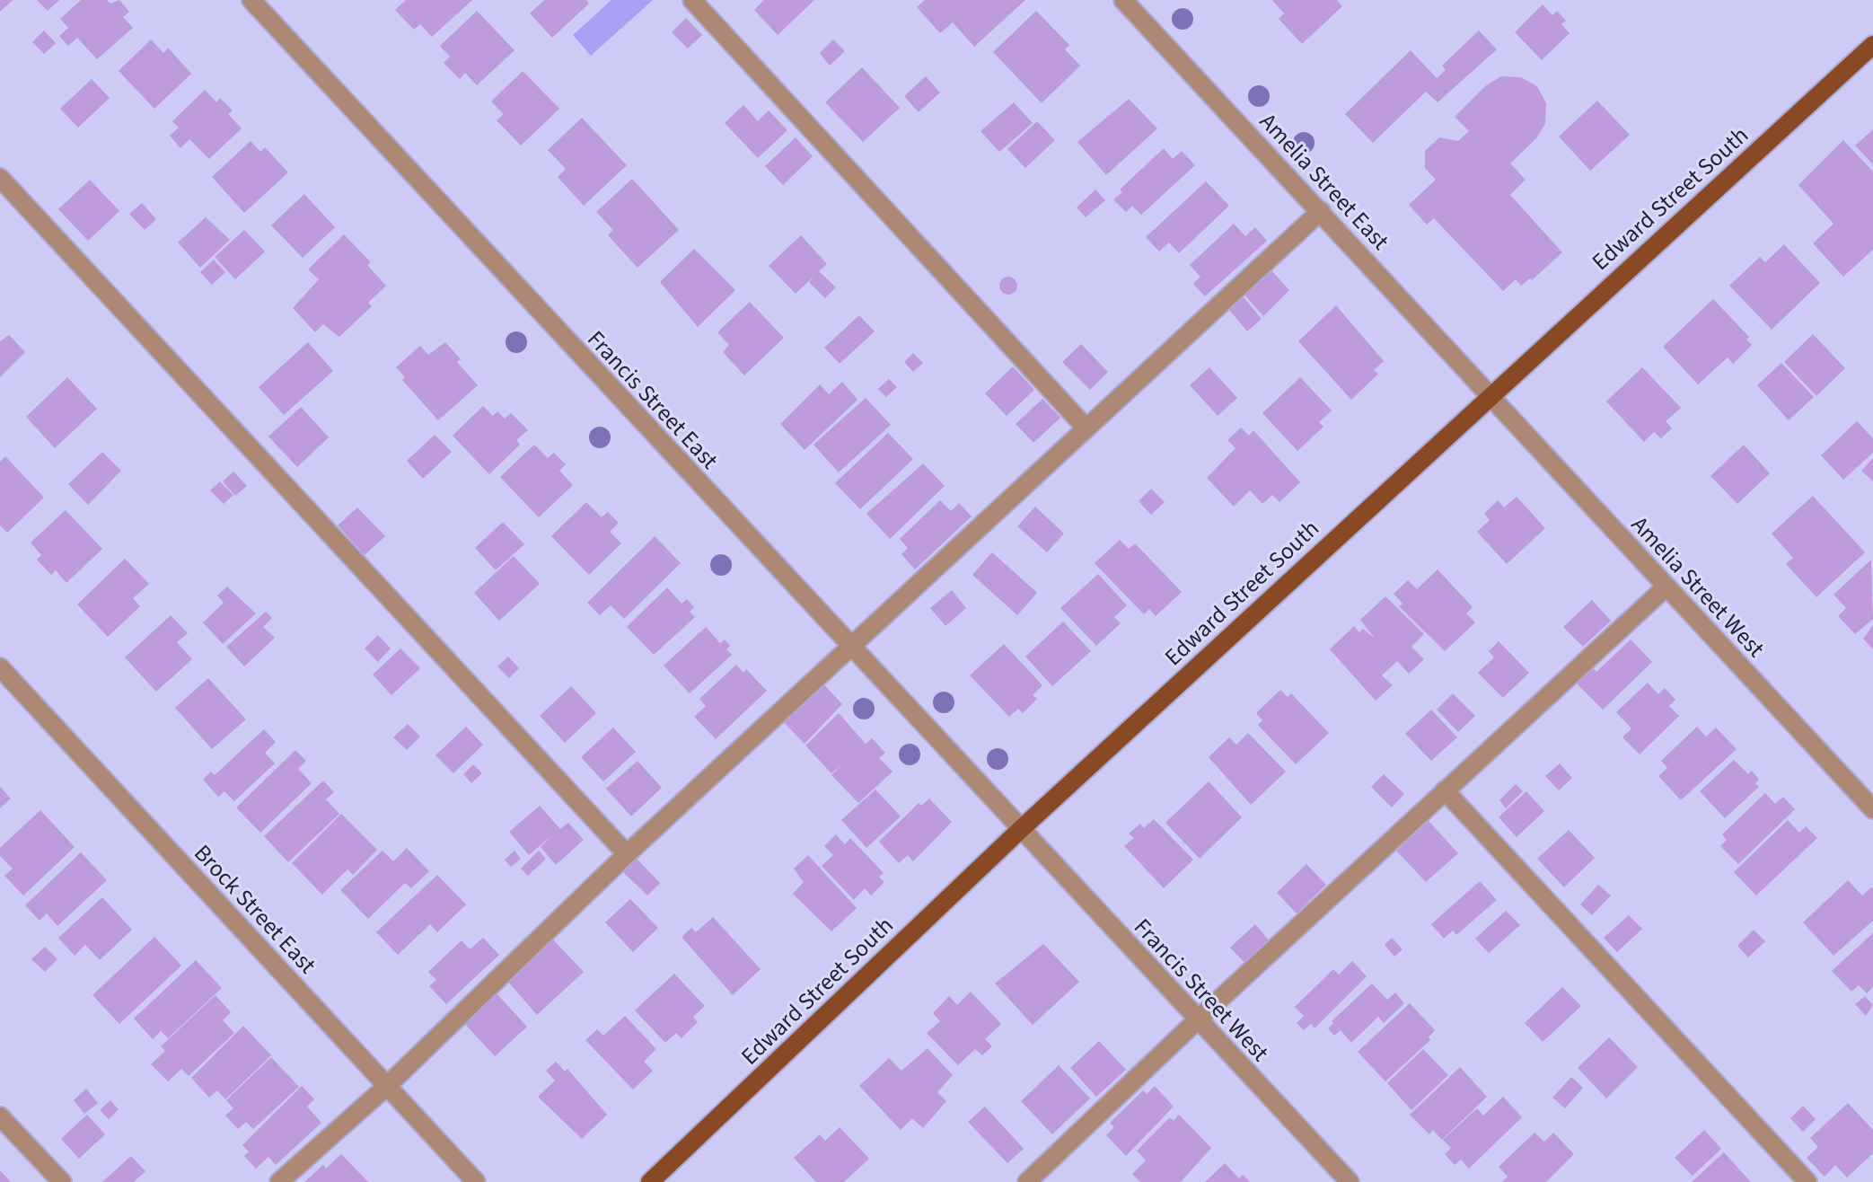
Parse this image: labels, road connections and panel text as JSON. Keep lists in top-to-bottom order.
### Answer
{
  "streets": {
    "main road": ["Edward Street South"],
    "street": [
      "Amelia Street East",
      "Francis Street East",
      "Amelia Street West",
      "Brock Street East",
      "Francis Street West"
    ]
  },
  "crossings": [
    ["Amelia Street East", "Edward Street South"],
    ["Amelia Street East", "Amelia Street West"],
    ["Edward Street South", "Francis Street East"],
    ["Edward Street South", "Amelia Street West"],
    ["Edward Street South", "Francis Street West"],
    ["Francis Street East", "Francis Street West"]
  ]
}
